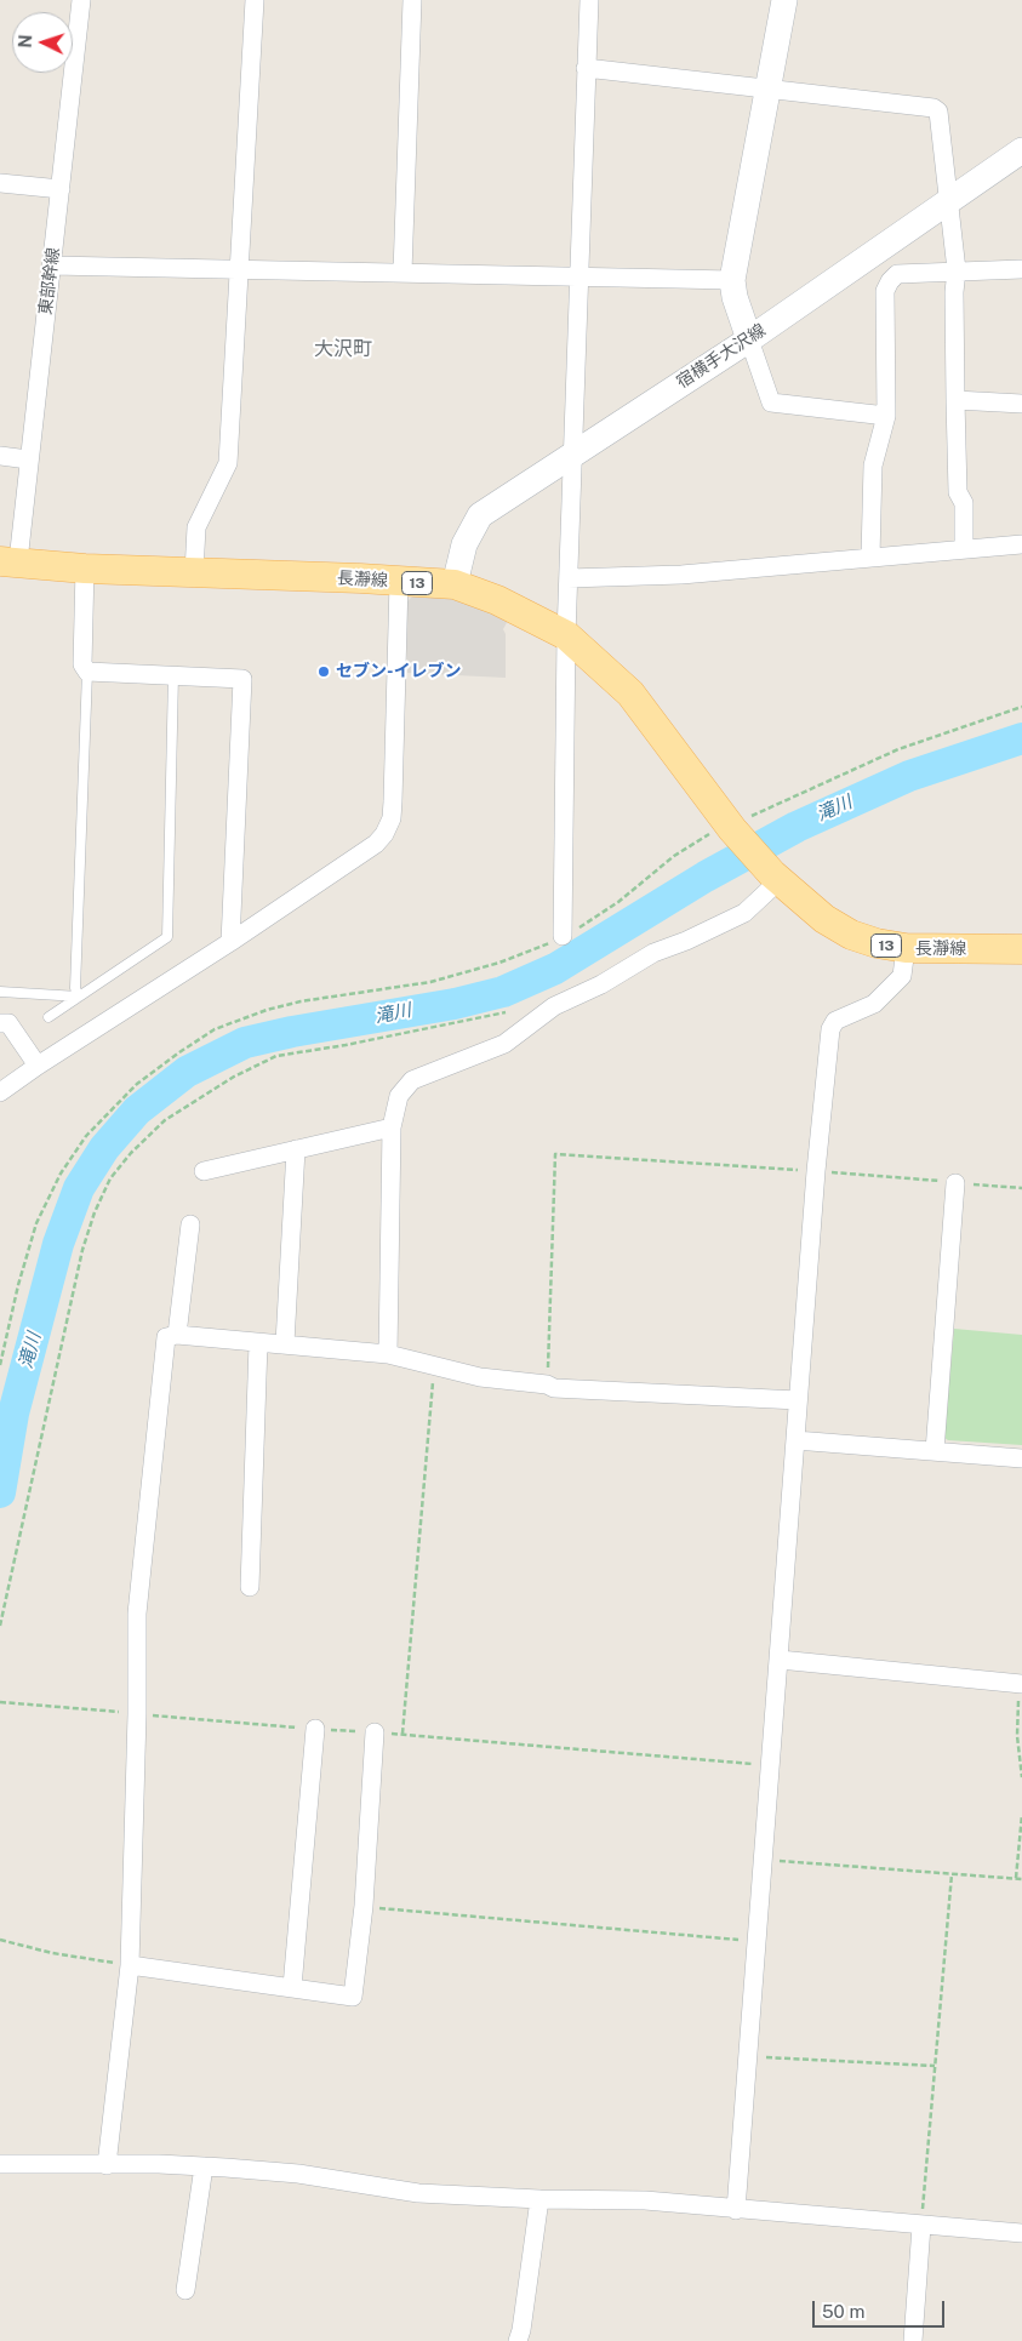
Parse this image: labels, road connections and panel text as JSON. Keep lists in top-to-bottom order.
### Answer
{
  "streets": {
    "main road": ["長瀞線", "13"],
    "street": ["東部幹線", "宿横手大沢線"]
  },
  "crossings": [
    ["東部幹線", "長瀞線"],
    ["宿横手大沢線", "長瀞線"],
    ["長瀞線", "13"]
  ],
  "districts": ["大沢町"],
  "water": ["滝川"],
  "places": ["セブン-イレブン"],
  "scale_bar": "50 m",
  "north": "left"
}
